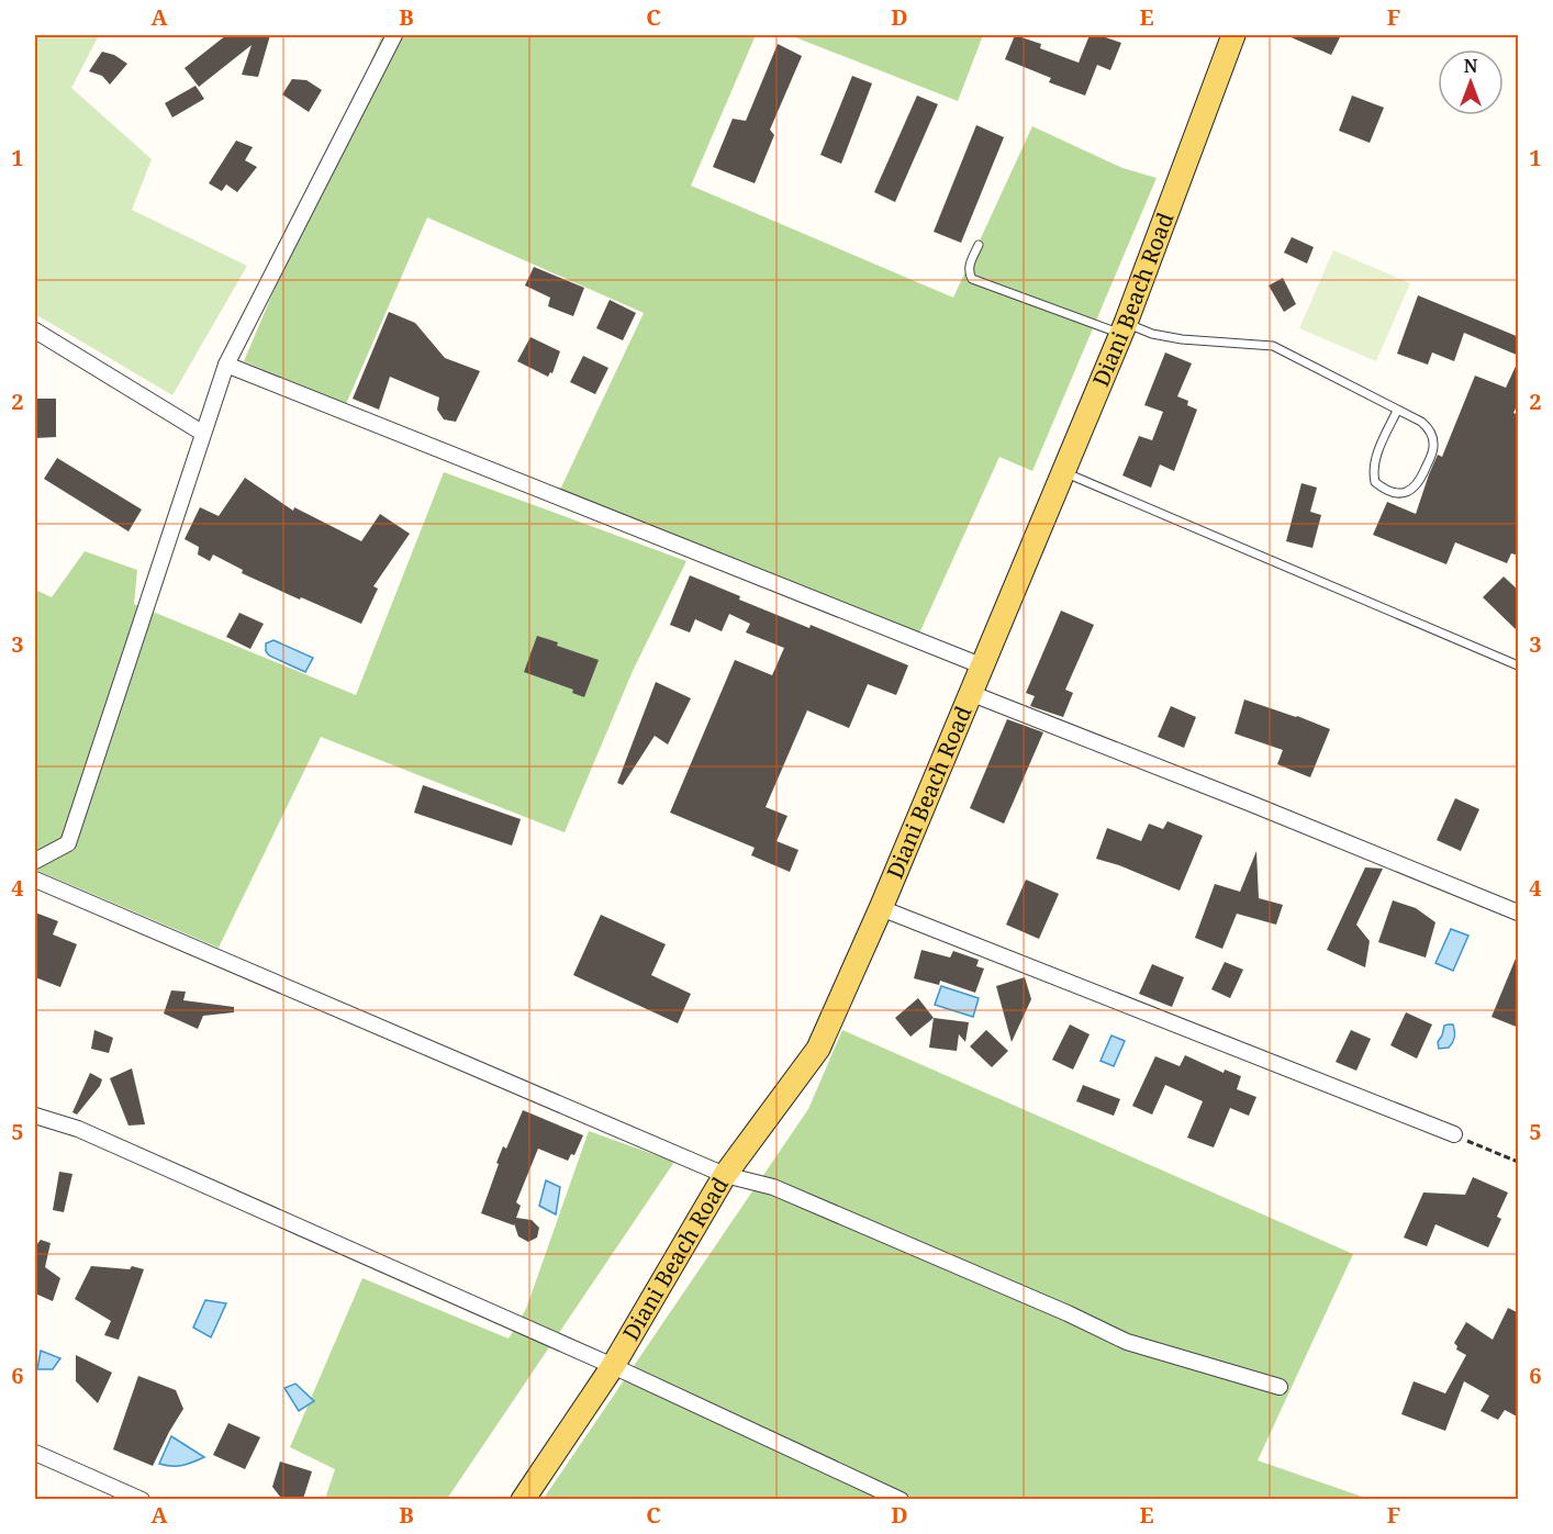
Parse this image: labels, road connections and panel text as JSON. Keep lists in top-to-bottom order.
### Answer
{
  "streets": {
    "main road": ["Diani Beach Road"]
  },
  "north": "top",
  "grid": {
    "columns": [
      "A",
      "B",
      "C",
      "D",
      "E",
      "F"
    ],
    "rows": [
      "1",
      "2",
      "3",
      "4",
      "5",
      "6"
    ]
  }
}
